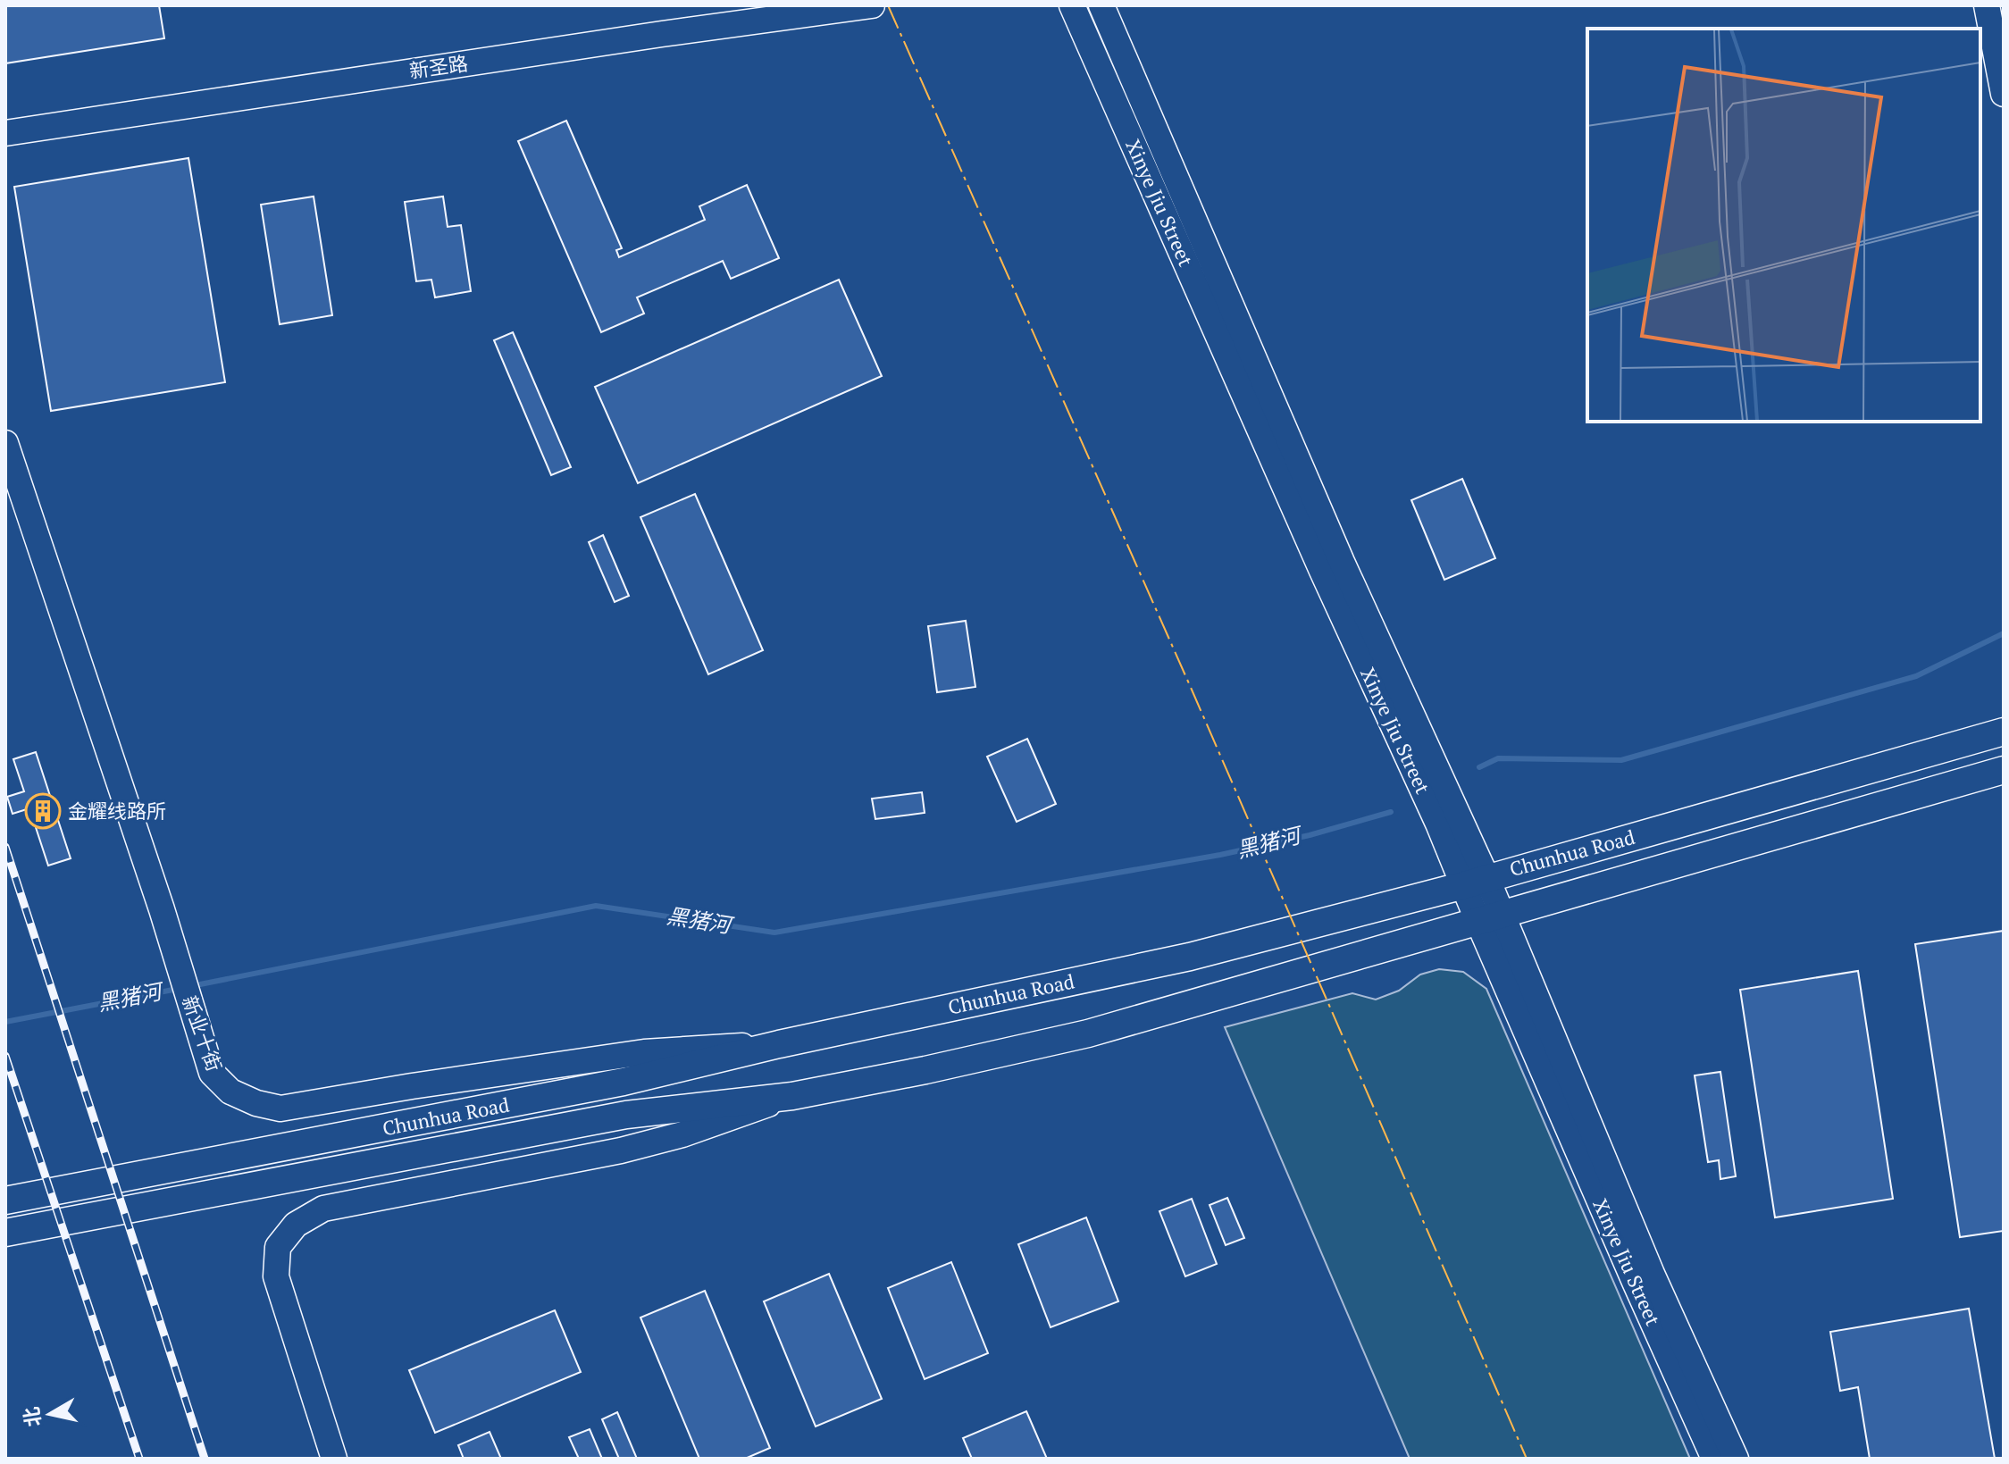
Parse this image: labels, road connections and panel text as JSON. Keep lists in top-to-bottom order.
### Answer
{
  "streets": {
    "main road": ["Chunhua Road"],
    "street": ["新圣路", "Xinye Jiu Street", "新业十街"]
  },
  "crossings": [
    ["Xinye Jiu Street", "Chunhua Road"],
    ["Chunhua Road", "新业十街"]
  ],
  "water": ["黑猪河"],
  "places": {
    "building": ["金耀线路所"]
  },
  "north": "left"
}
